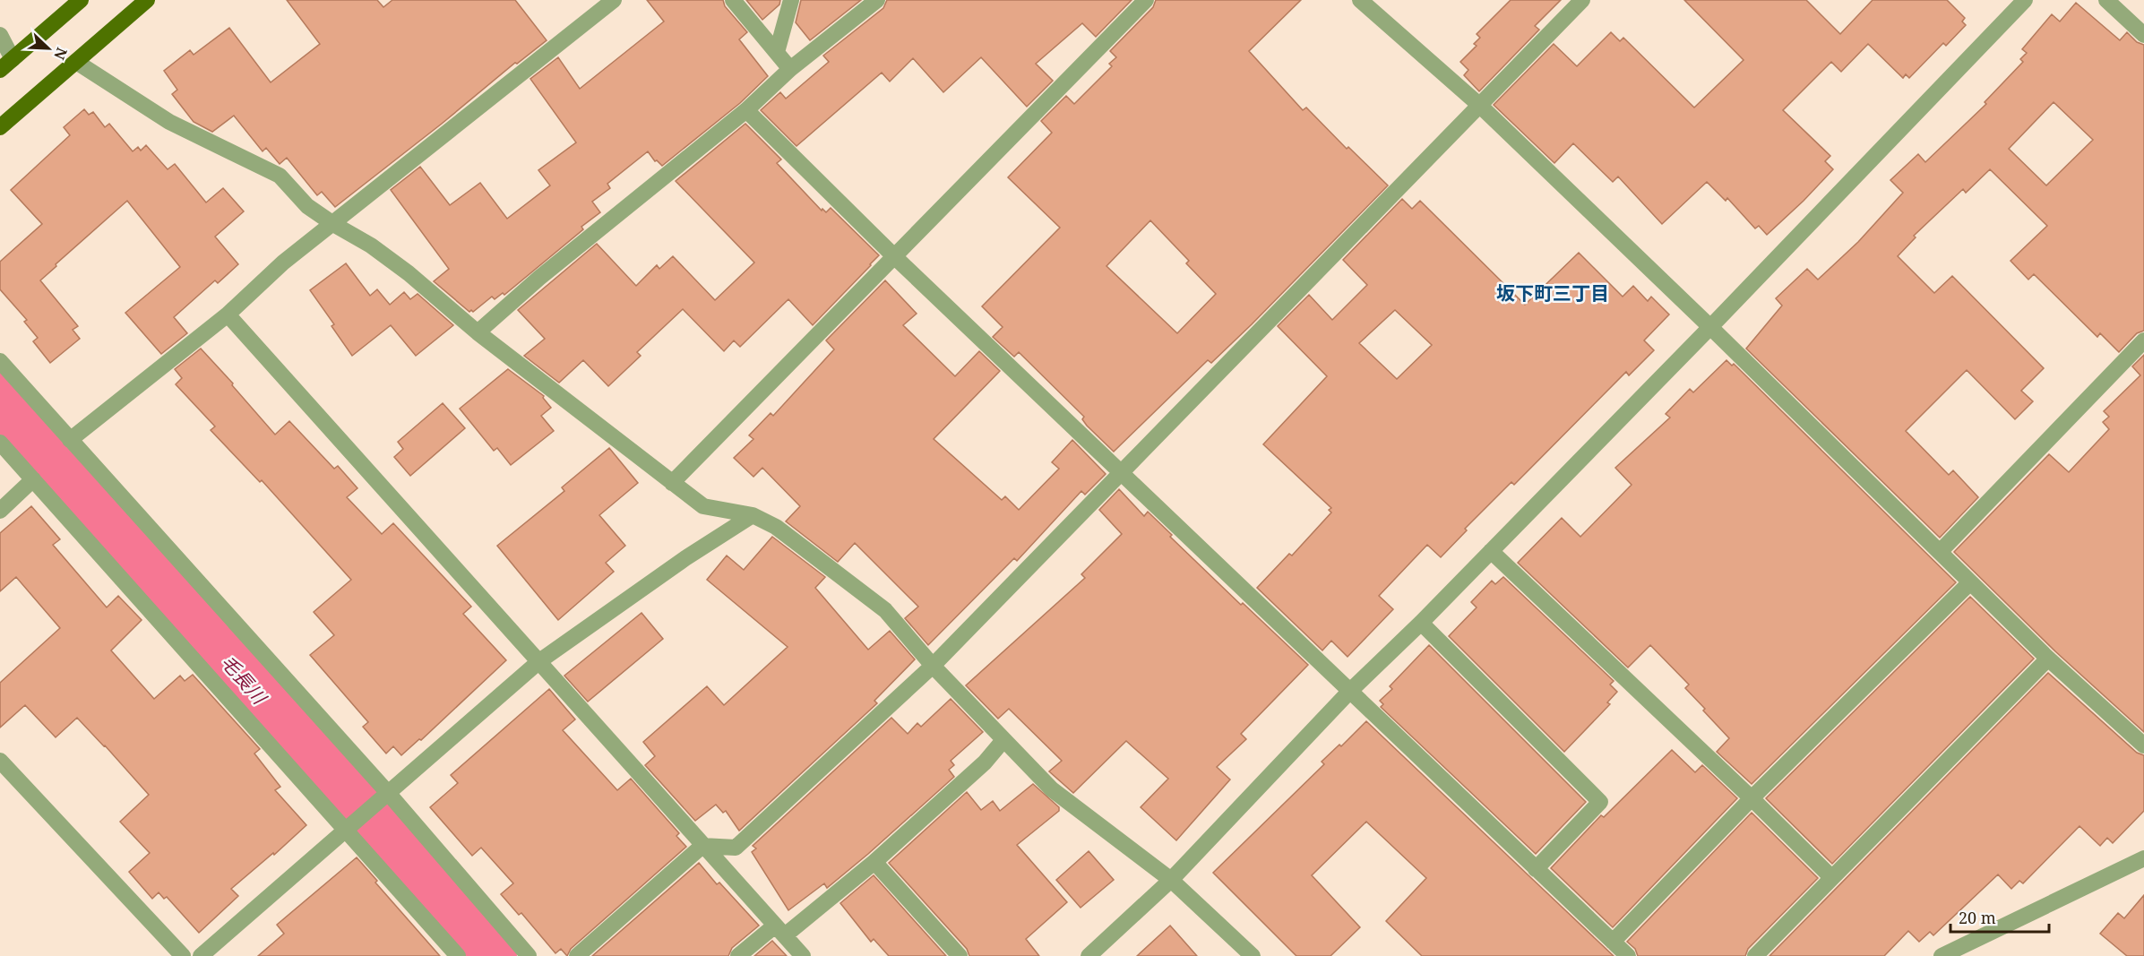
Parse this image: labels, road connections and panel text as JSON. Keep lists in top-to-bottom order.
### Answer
{
  "districts": ["坂下町三丁目"],
  "water": ["毛長川"],
  "scale_bar": "20 m",
  "north": "bottom right"
}
